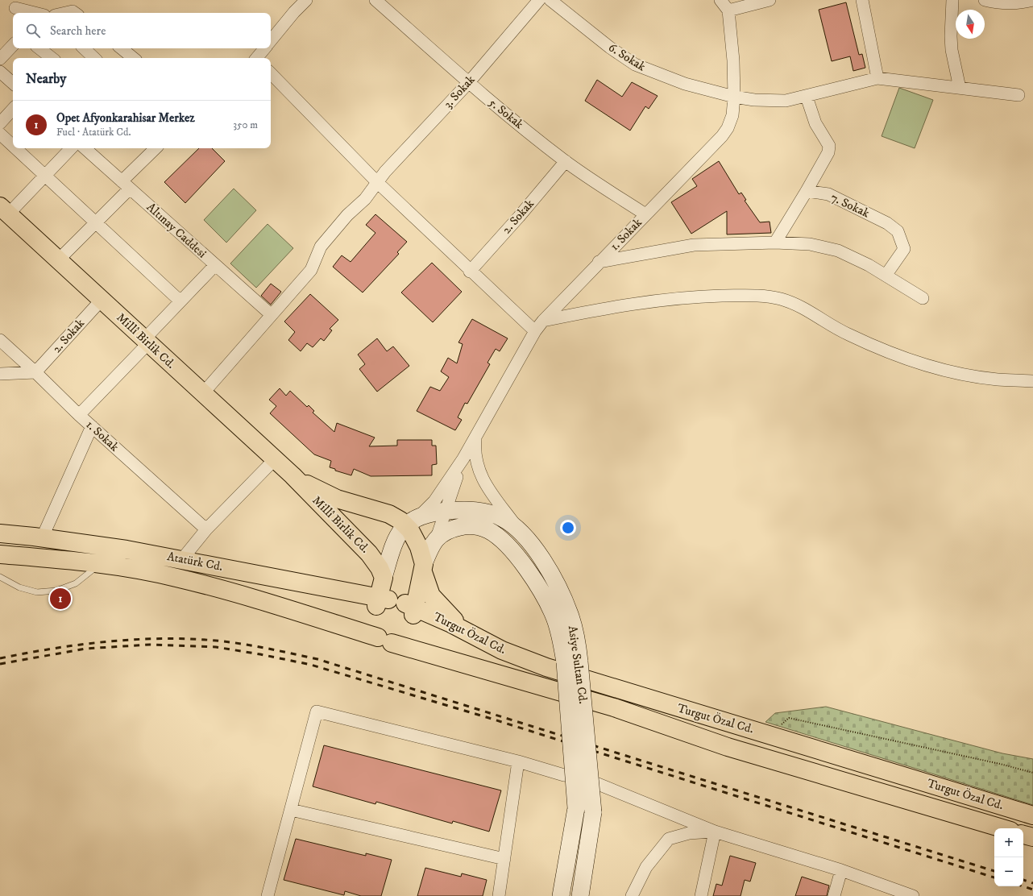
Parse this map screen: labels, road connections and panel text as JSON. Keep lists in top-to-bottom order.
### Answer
{
  "streets": {
    "main road": [
      "Millî Birlik Cd.",
      "Atatürk Cd.",
      "Turgut Özal Cd.",
      "Asiye Sultan Cd."
    ],
    "street": [
      "6. Sokak",
      "3. Sokak",
      "5. Sokak",
      "7. Sokak",
      "2. Sokak",
      "Altınay Caddesi",
      "1. Sokak"
    ]
  },
  "crossings": [
    ["6. Sokak", "1. Sokak"],
    ["3. Sokak", "5. Sokak"],
    ["3. Sokak", "Altınay Caddesi"],
    ["3. Sokak", "Millî Birlik Cd."],
    ["5. Sokak", "2. Sokak"],
    ["5. Sokak", "1. Sokak"],
    ["2. Sokak", "1. Sokak"],
    ["2. Sokak", "Millî Birlik Cd."],
    ["1. Sokak", "Asiye Sultan Cd."],
    ["Millî Birlik Cd.", "Asiye Sultan Cd."],
    ["Atatürk Cd.", "Turgut Özal Cd."]
  ],
  "north": "bottom",
  "page": {
    "search": "Search here",
    "heading": "Nearby",
    "list": [
      {
        "mark": "1",
        "name": "Opet Afyonkarahisar Merkez",
        "note": "Fuel · Atatürk Cd.",
        "value": "350 m"
      }
    ],
    "pins": "1",
    "map_buttons": ["+", "−"]
  }
}
